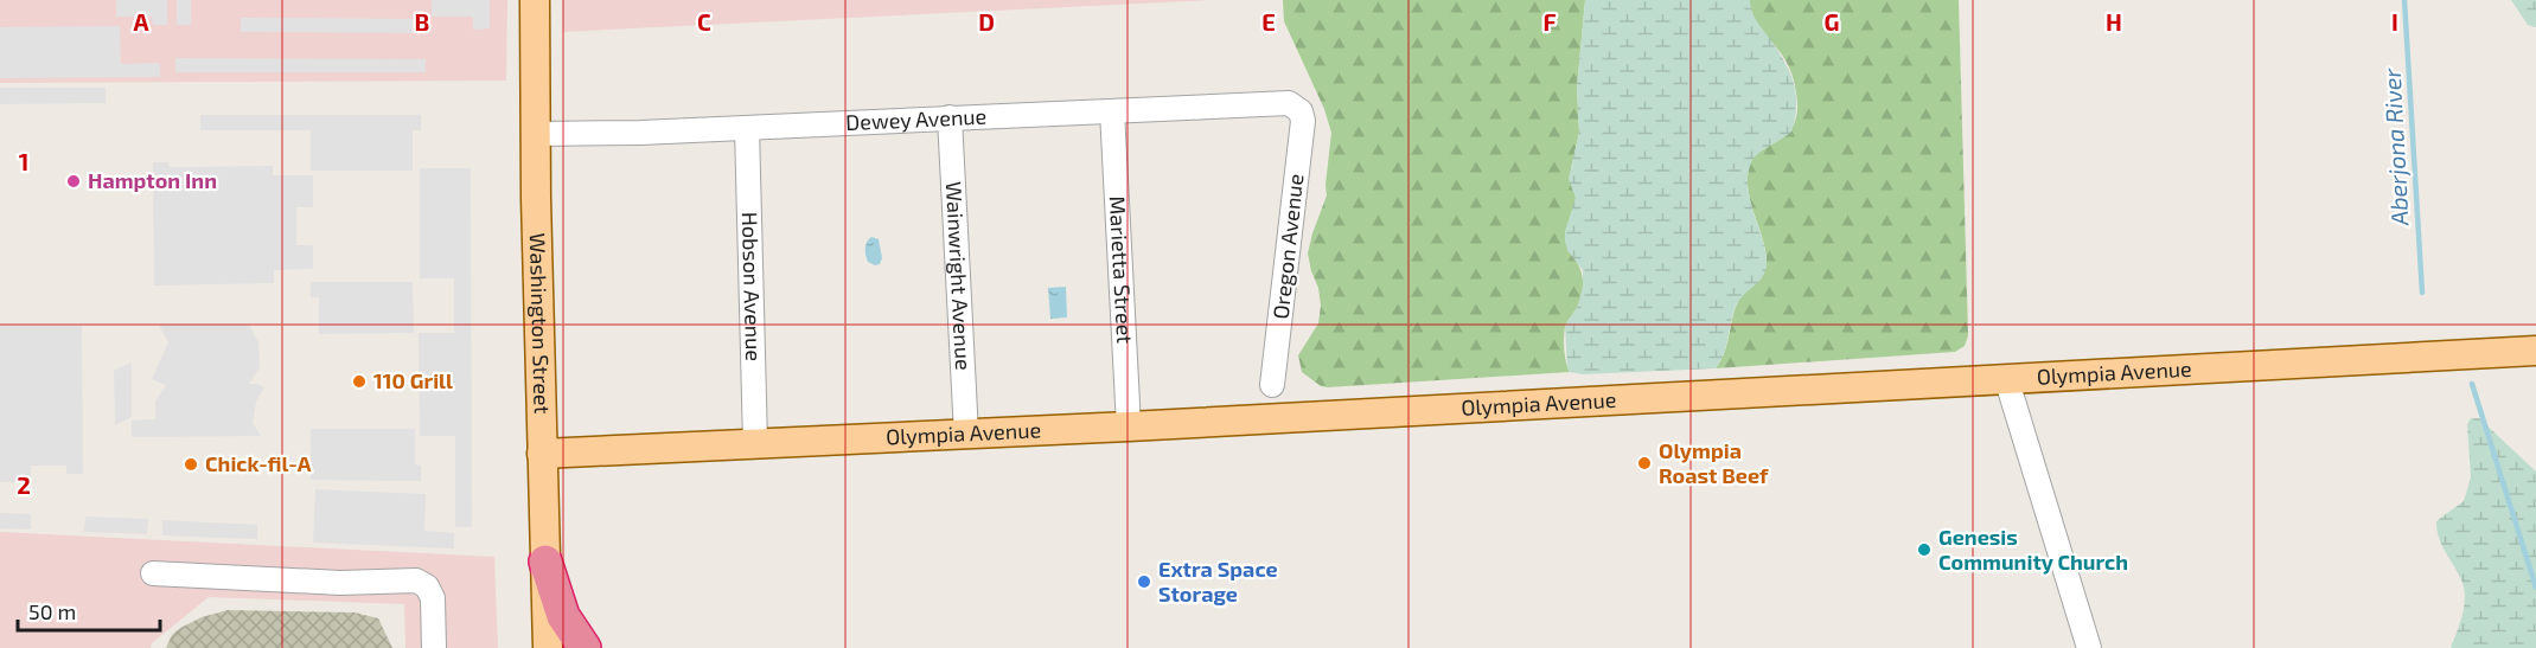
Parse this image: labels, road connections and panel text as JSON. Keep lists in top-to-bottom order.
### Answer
{
  "streets": {
    "main road": ["Washington Street", "Olympia Avenue"],
    "street": [
      "Dewey Avenue",
      "Oregon Avenue",
      "Marietta Street",
      "Wainwright Avenue",
      "Hobson Avenue"
    ]
  },
  "crossings": [
    ["Dewey Avenue", "Oregon Avenue"],
    ["Dewey Avenue", "Marietta Street"],
    ["Dewey Avenue", "Wainwright Avenue"],
    ["Dewey Avenue", "Hobson Avenue"],
    ["Dewey Avenue", "Washington Street"],
    ["Marietta Street", "Olympia Avenue"],
    ["Wainwright Avenue", "Olympia Avenue"],
    ["Hobson Avenue", "Olympia Avenue"],
    ["Washington Street", "Olympia Avenue"]
  ],
  "water": ["Aberjona River"],
  "places": [
    "Hampton Inn",
    "110 Grill",
    "Olympia Roast Beef",
    "Chick-fil-A",
    "Genesis Community Church",
    "Extra Space Storage"
  ],
  "scale_bar": "50 m",
  "grid": {
    "columns": [
      "A",
      "B",
      "C",
      "D",
      "E",
      "F",
      "G",
      "H",
      "I"
    ],
    "rows": ["1", "2"]
  }
}
